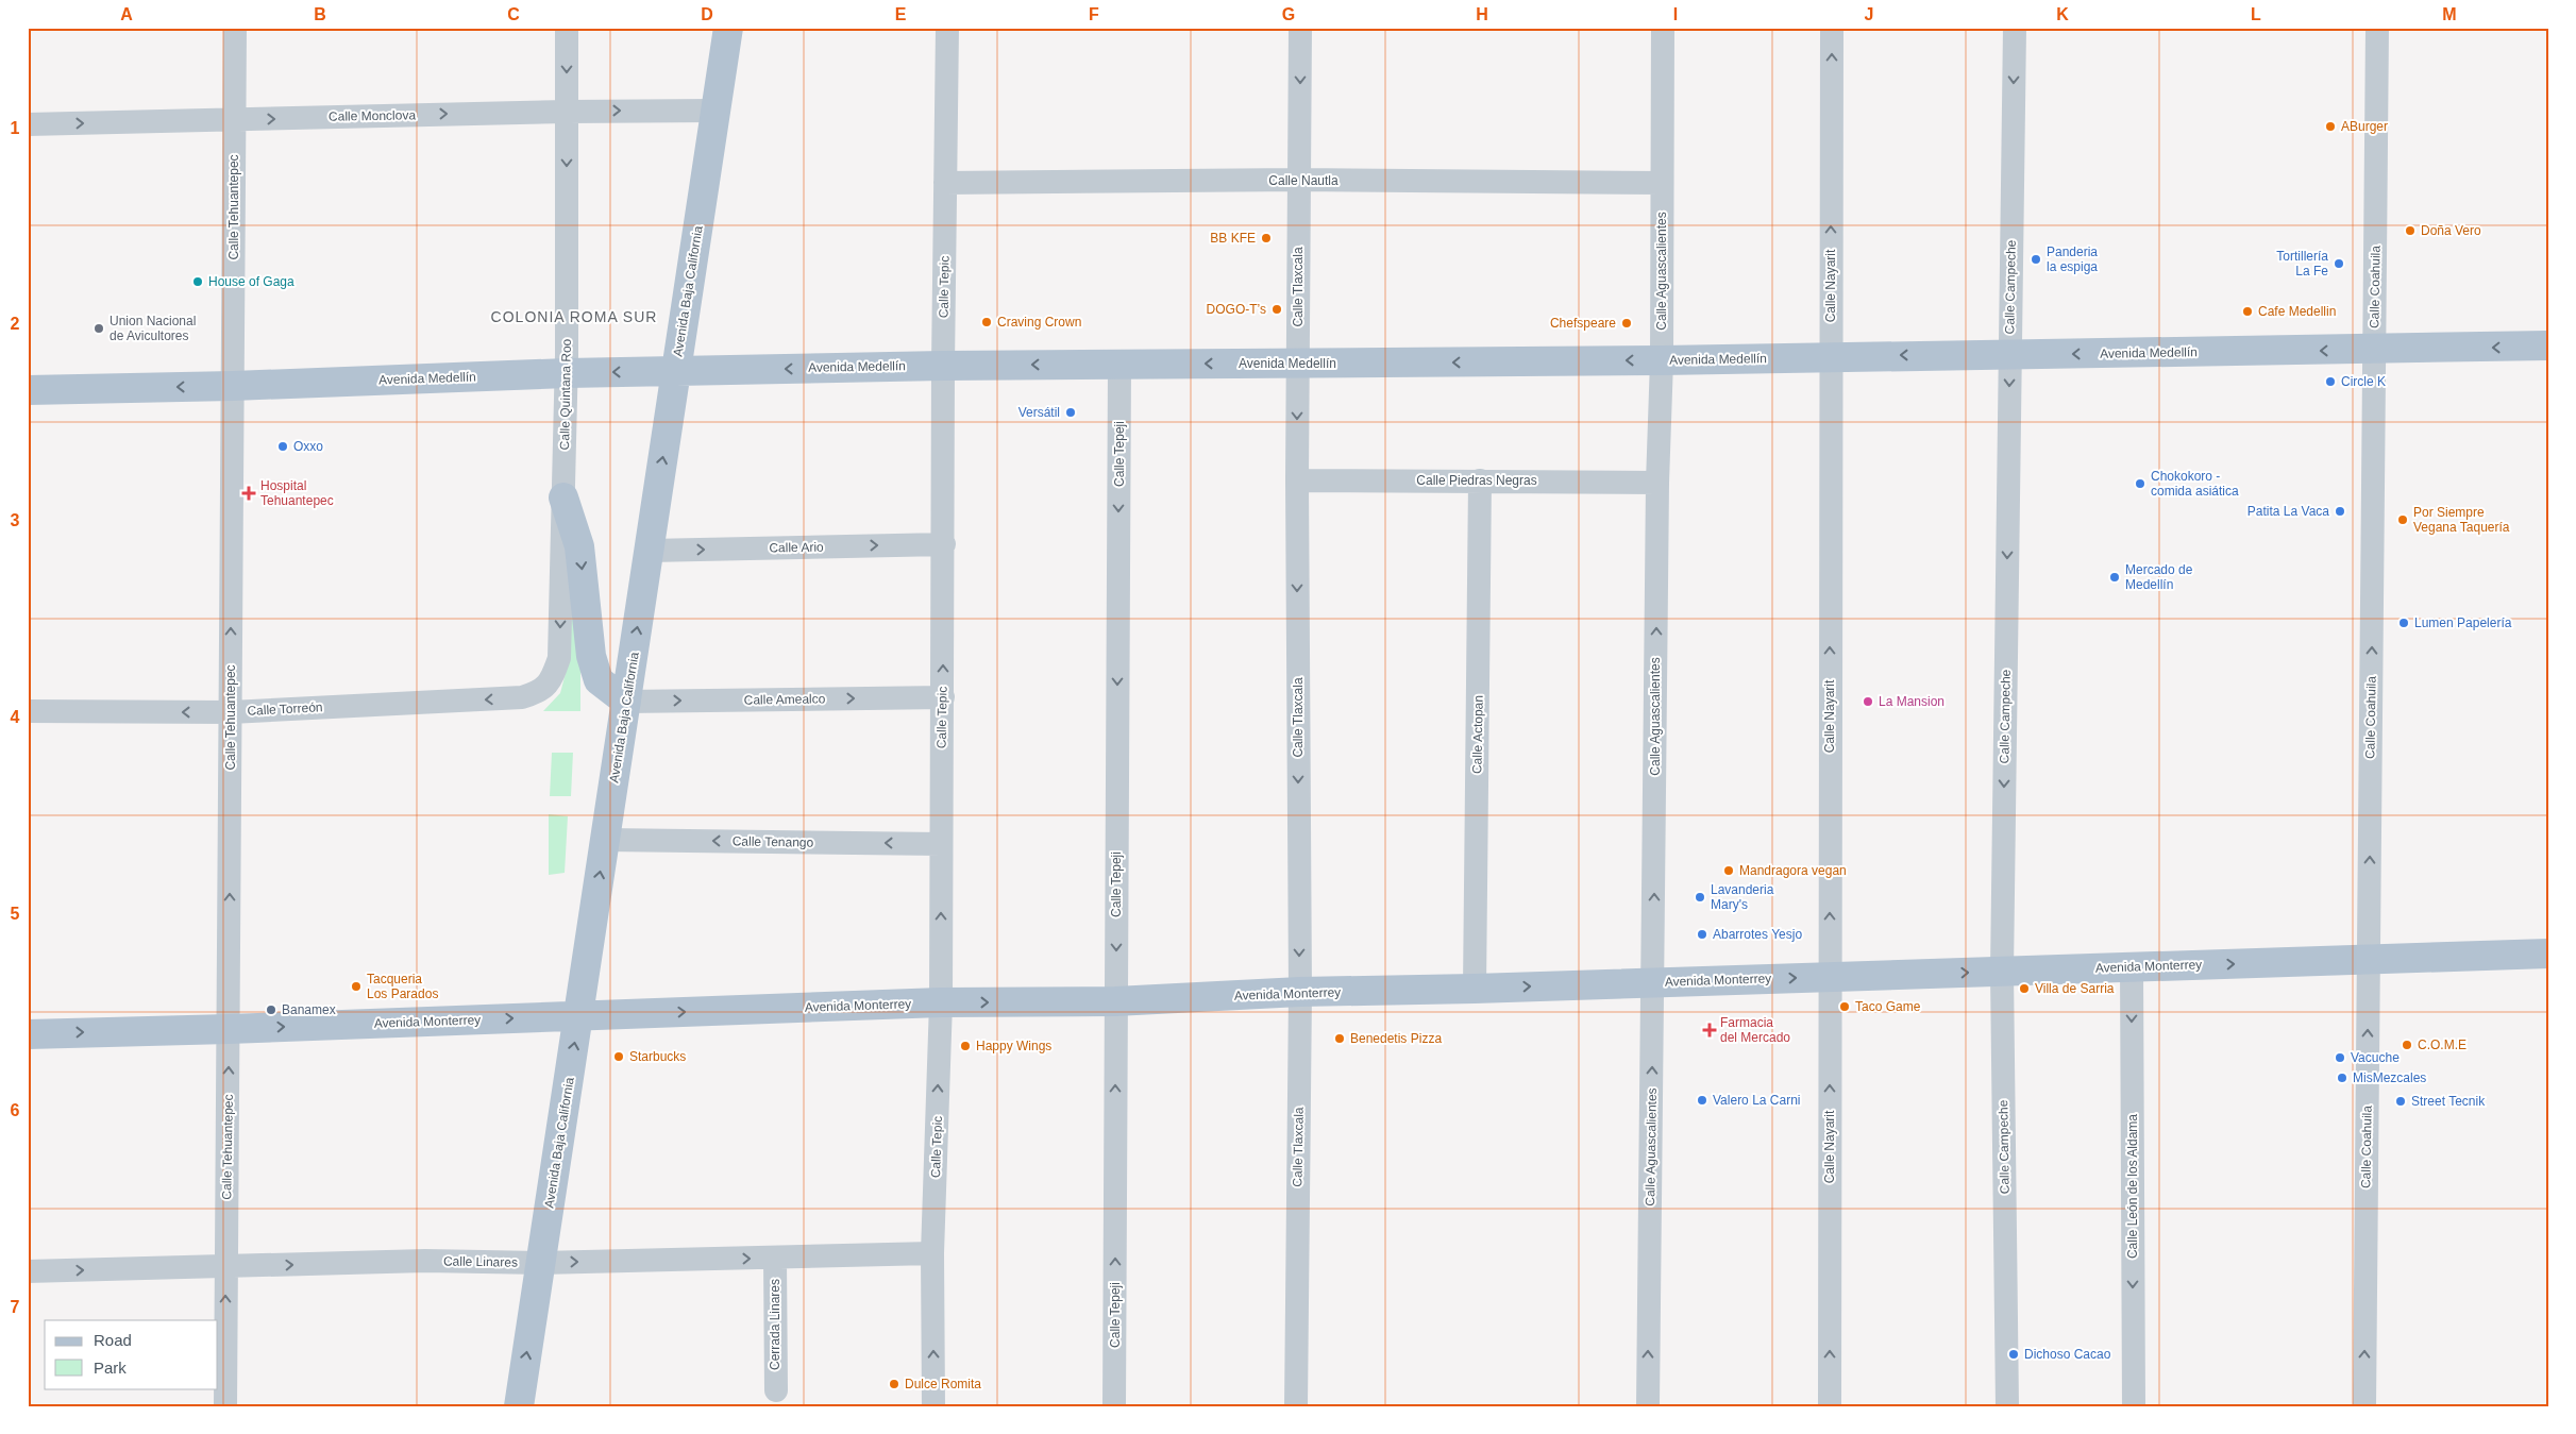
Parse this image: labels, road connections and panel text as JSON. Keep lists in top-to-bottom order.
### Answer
{
  "streets": {
    "main road": ["Avenida Baja California", "Avenida Medellín", "Avenida Monterrey"],
    "street": [
      "Calle Monclova",
      "Calle Nautla",
      "Calle Tehuantepec",
      "Calle Aguascalientes",
      "Calle Nayarit",
      "Calle Tepic",
      "Calle Tlaxcala",
      "Calle Campeche",
      "Calle Coahuila",
      "Calle Quintana Roo",
      "Calle Tepeji",
      "Calle Piedras Negras",
      "Calle Ario",
      "Calle Amealco",
      "Calle Torreón",
      "Calle Actopan",
      "Calle Tenango",
      "Calle León de los Aldama",
      "Calle Linares",
      "Cerrada Linares"
    ]
  },
  "crossings": [
    ["Calle Monclova", "Calle Tehuantepec"],
    ["Calle Monclova", "Avenida Baja California"],
    ["Calle Monclova", "Calle Quintana Roo"],
    ["Calle Nautla", "Calle Aguascalientes"],
    ["Calle Nautla", "Calle Tepic"],
    ["Calle Nautla", "Calle Tlaxcala"],
    ["Calle Tehuantepec", "Avenida Medellín"],
    ["Calle Tehuantepec", "Calle Torreón"],
    ["Calle Tehuantepec", "Avenida Monterrey"],
    ["Calle Tehuantepec", "Calle Linares"],
    ["Calle Aguascalientes", "Avenida Medellín"],
    ["Calle Aguascalientes", "Calle Piedras Negras"],
    ["Calle Aguascalientes", "Avenida Monterrey"],
    ["Calle Nayarit", "Avenida Medellín"],
    ["Calle Nayarit", "Avenida Monterrey"],
    ["Calle Tepic", "Avenida Medellín"],
    ["Calle Tepic", "Calle Ario"],
    ["Calle Tepic", "Calle Amealco"],
    ["Calle Tepic", "Calle Tenango"],
    ["Calle Tepic", "Avenida Monterrey"],
    ["Calle Tepic", "Calle Linares"],
    ["Calle Tlaxcala", "Avenida Medellín"],
    ["Calle Tlaxcala", "Calle Piedras Negras"],
    ["Calle Tlaxcala", "Avenida Monterrey"],
    ["Calle Campeche", "Avenida Medellín"],
    ["Calle Campeche", "Avenida Monterrey"],
    ["Calle Coahuila", "Avenida Medellín"],
    ["Calle Coahuila", "Avenida Monterrey"],
    ["Avenida Baja California", "Avenida Medellín"],
    ["Avenida Baja California", "Calle Ario"],
    ["Avenida Baja California", "Calle Amealco"],
    ["Avenida Baja California", "Calle Tenango"],
    ["Avenida Baja California", "Avenida Monterrey"],
    ["Avenida Baja California", "Calle Linares"],
    ["Avenida Medellín", "Calle Quintana Roo"],
    ["Avenida Medellín", "Calle Tepeji"],
    ["Calle Quintana Roo", "Calle Torreón"],
    ["Calle Tepeji", "Avenida Monterrey"],
    ["Calle Piedras Negras", "Calle Actopan"],
    ["Calle Actopan", "Avenida Monterrey"],
    ["Avenida Monterrey", "Calle León de los Aldama"],
    ["Calle Linares", "Cerrada Linares"]
  ],
  "one_way": [
    "Calle Monclova",
    "Calle Tehuantepec",
    "Calle Aguascalientes",
    "Calle Nayarit",
    "Calle Tepic",
    "Calle Tlaxcala",
    "Calle Campeche",
    "Calle Coahuila",
    "Avenida Baja California",
    "Avenida Medellín",
    "Calle Quintana Roo",
    "Calle Ario",
    "Calle Amealco",
    "Calle Torreón",
    "Calle Tenango",
    "Avenida Monterrey",
    "Calle León de los Aldama",
    "Calle Linares"
  ],
  "districts": ["COLONIA ROMA SUR"],
  "places": {
    "other": [
      "ABurger",
      "Doña Vero",
      "BB KFE",
      "Panderia la espiga",
      "Tortillería La Fe",
      "House of Gaga",
      "DOGO-T’s",
      "Cafe Medellin",
      "Craving Crown",
      "Chefspeare",
      "Union Nacional de Avicultores",
      "Circle K",
      "Versátil",
      "Oxxo",
      "Chokokoro - comida asiática",
      "Patita La Vaca",
      "Por Siempre Vegana Taquería",
      "Mercado de Medellín",
      "Lumen Papelería",
      "La Mansion",
      "Mandragora vegan",
      "Lavanderia Mary's",
      "Abarrotes Yesjo",
      "Tacqueria Los Parados",
      "Villa de Sarria",
      "Taco Game",
      "Banamex",
      "Benedetis Pizza",
      "C.O.M.E",
      "Happy Wings",
      "Starbucks",
      "Vacuche",
      "MisMezcales",
      "Valero La Carni",
      "Street Tecnik",
      "Dichoso Cacao",
      "Dulce Romita"
    ],
    "health": ["Hospital Tehuantepec", "Farmacia del Mercado"]
  },
  "legend": ["Road", "Park"],
  "grid": {
    "columns": [
      "A",
      "B",
      "C",
      "D",
      "E",
      "F",
      "G",
      "H",
      "I",
      "J",
      "K",
      "L",
      "M"
    ],
    "rows": [
      "1",
      "2",
      "3",
      "4",
      "5",
      "6",
      "7"
    ]
  }
}
